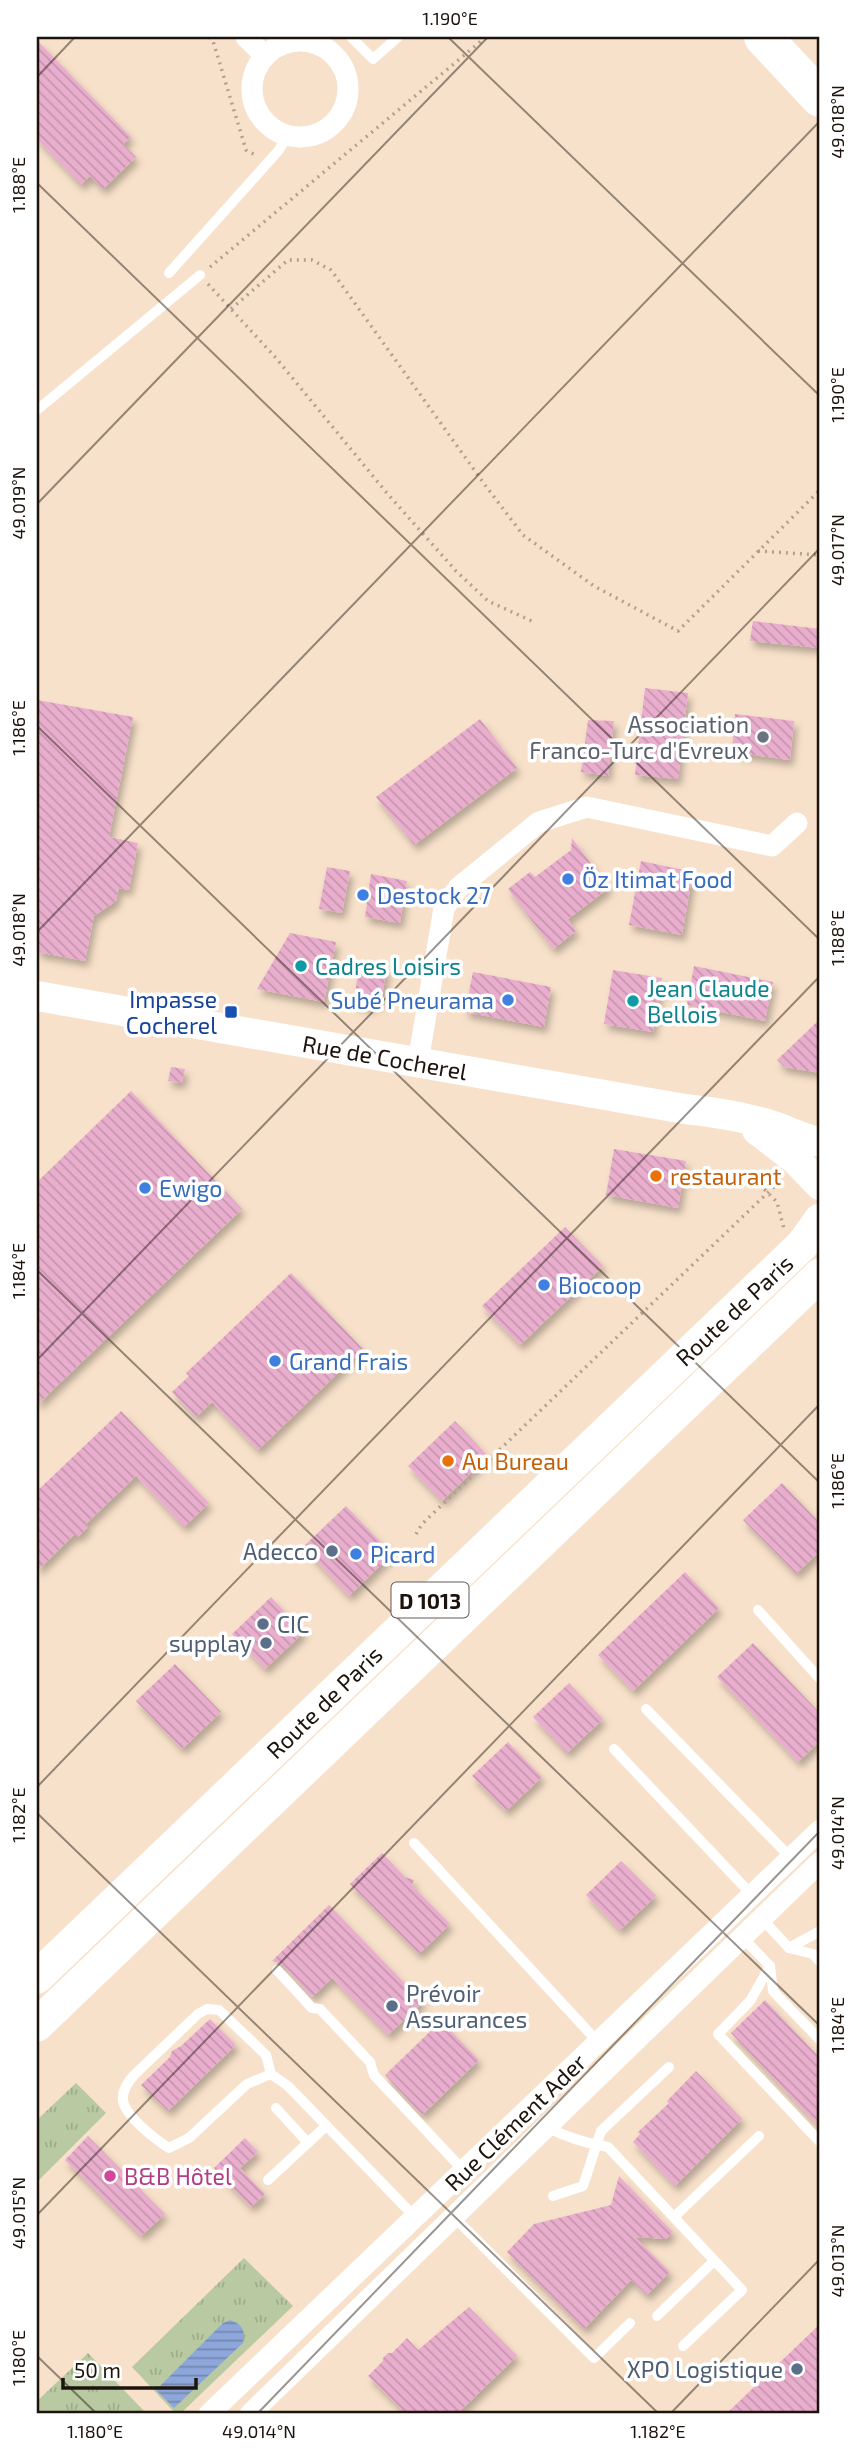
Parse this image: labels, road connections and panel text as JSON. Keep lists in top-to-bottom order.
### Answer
{
  "streets": {
    "main road": ["Route de Paris", "D 1013"],
    "street": ["Rue de Cocherel", "Rue Clément Ader"]
  },
  "places": {
    "other": [
      "Association Franco-Turc d'Evreux",
      "Öz Itimat Food",
      "Destock 27",
      "Cadres Loisirs",
      "Subé Pneurama",
      "Jean Claude Bellois",
      "restaurant",
      "Ewigo",
      "Biocoop",
      "Grand Frais",
      "Au Bureau",
      "Adecco",
      "Picard",
      "CIC",
      "supplay",
      "Prévoir Assurances",
      "B&B Hôtel",
      "XPO Logistique"
    ],
    "transit": ["Impasse Cocherel"]
  },
  "scale_bar": "50 m",
  "coordinates": [
    "1.190°E",
    "49.018°N",
    "1.188°E",
    "49.019°N",
    "49.017°N",
    "1.186°E",
    "1.184°E",
    "1.182°E",
    "49.014°N",
    "49.015°N",
    "49.013°N",
    "1.180°E"
  ]
}
